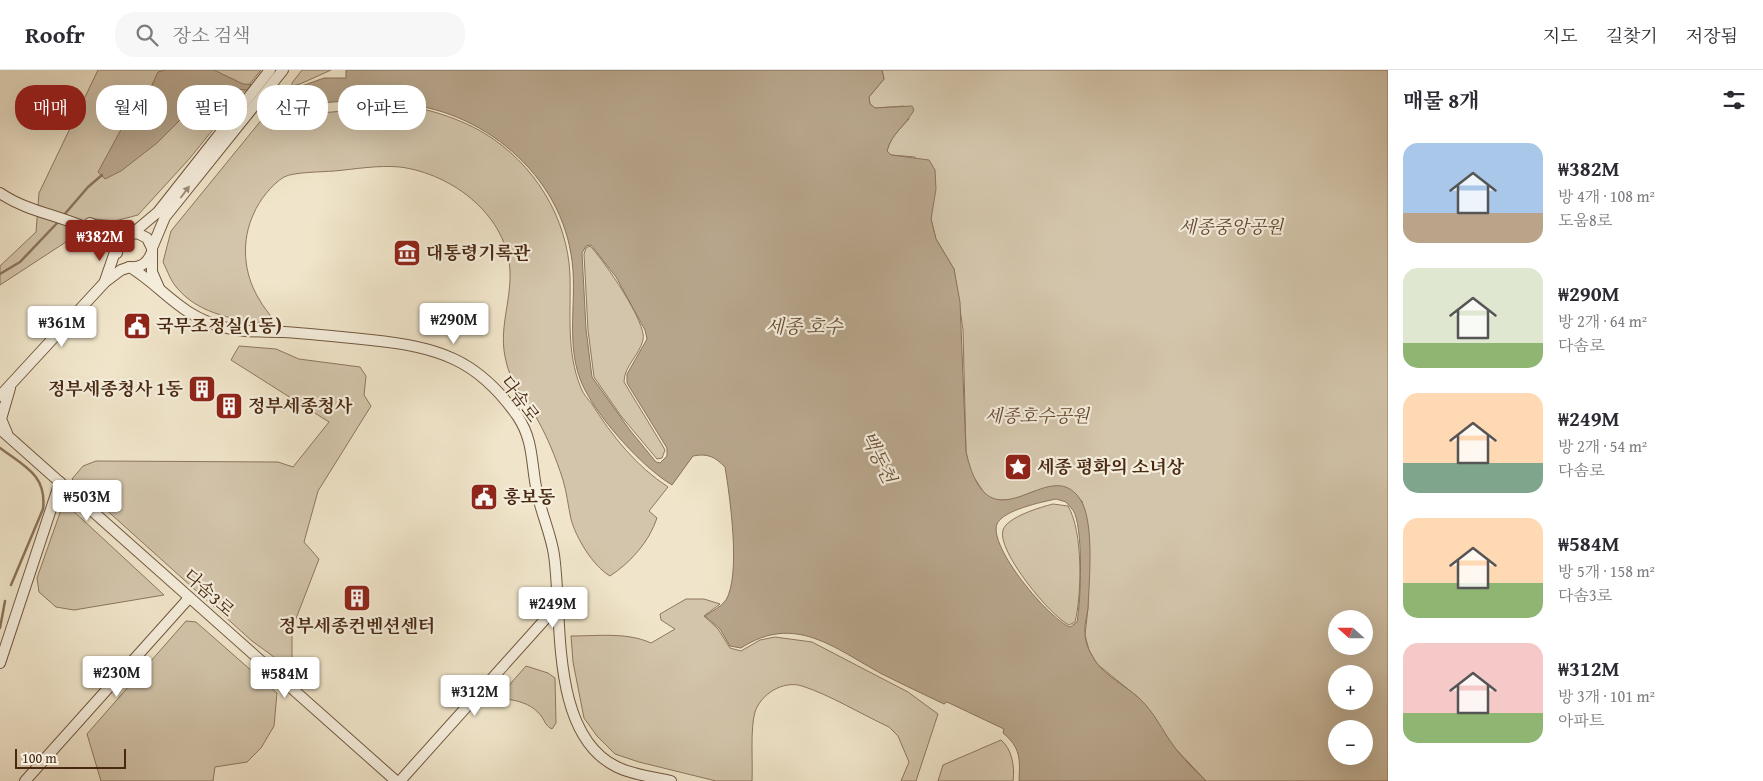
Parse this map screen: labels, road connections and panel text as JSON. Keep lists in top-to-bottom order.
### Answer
{
  "streets": {
    "street": ["다솜로", "다솜3로"]
  },
  "water": ["세종 호수", "백동천"],
  "parks": ["세종중앙공원", "세종호수공원"],
  "places": {
    "museum": ["대통령기록관"],
    "public building": ["국무조정실(1동)", "홍보동"],
    "building": ["정부세종청사 1동", "정부세종청사", "정부세종컨벤션센터"],
    "place": ["세종 평화의 소녀상"]
  },
  "scale_bar": "100 m",
  "north": "left",
  "page": {
    "header": "Roofr",
    "search": "장소 검색",
    "nav": ["지도", "길찾기", "저장됨"],
    "heading": "매물 8개",
    "chip": [
      "매매",
      "월세",
      "필터",
      "신규",
      "아파트"
    ],
    "list": [
      {
        "name": "₩382M",
        "note": "방 4개 · 108 m² · 도움8로"
      },
      {
        "name": "₩290M",
        "note": "방 2개 · 64 m² · 다솜로"
      },
      {
        "name": "₩249M",
        "note": "방 2개 · 54 m² · 다솜로"
      },
      {
        "name": "₩584M",
        "note": "방 5개 · 158 m² · 다솜3로"
      },
      {
        "name": "₩312M",
        "note": "방 3개 · 101 m² · 아파트"
      }
    ],
    "price": [
      "₩382M",
      "₩290M",
      "₩361M",
      "₩503M",
      "₩249M",
      "₩230M",
      "₩584M",
      "₩312M"
    ],
    "map_buttons": ["+", "−"],
    "scale": "100 m"
  }
}
